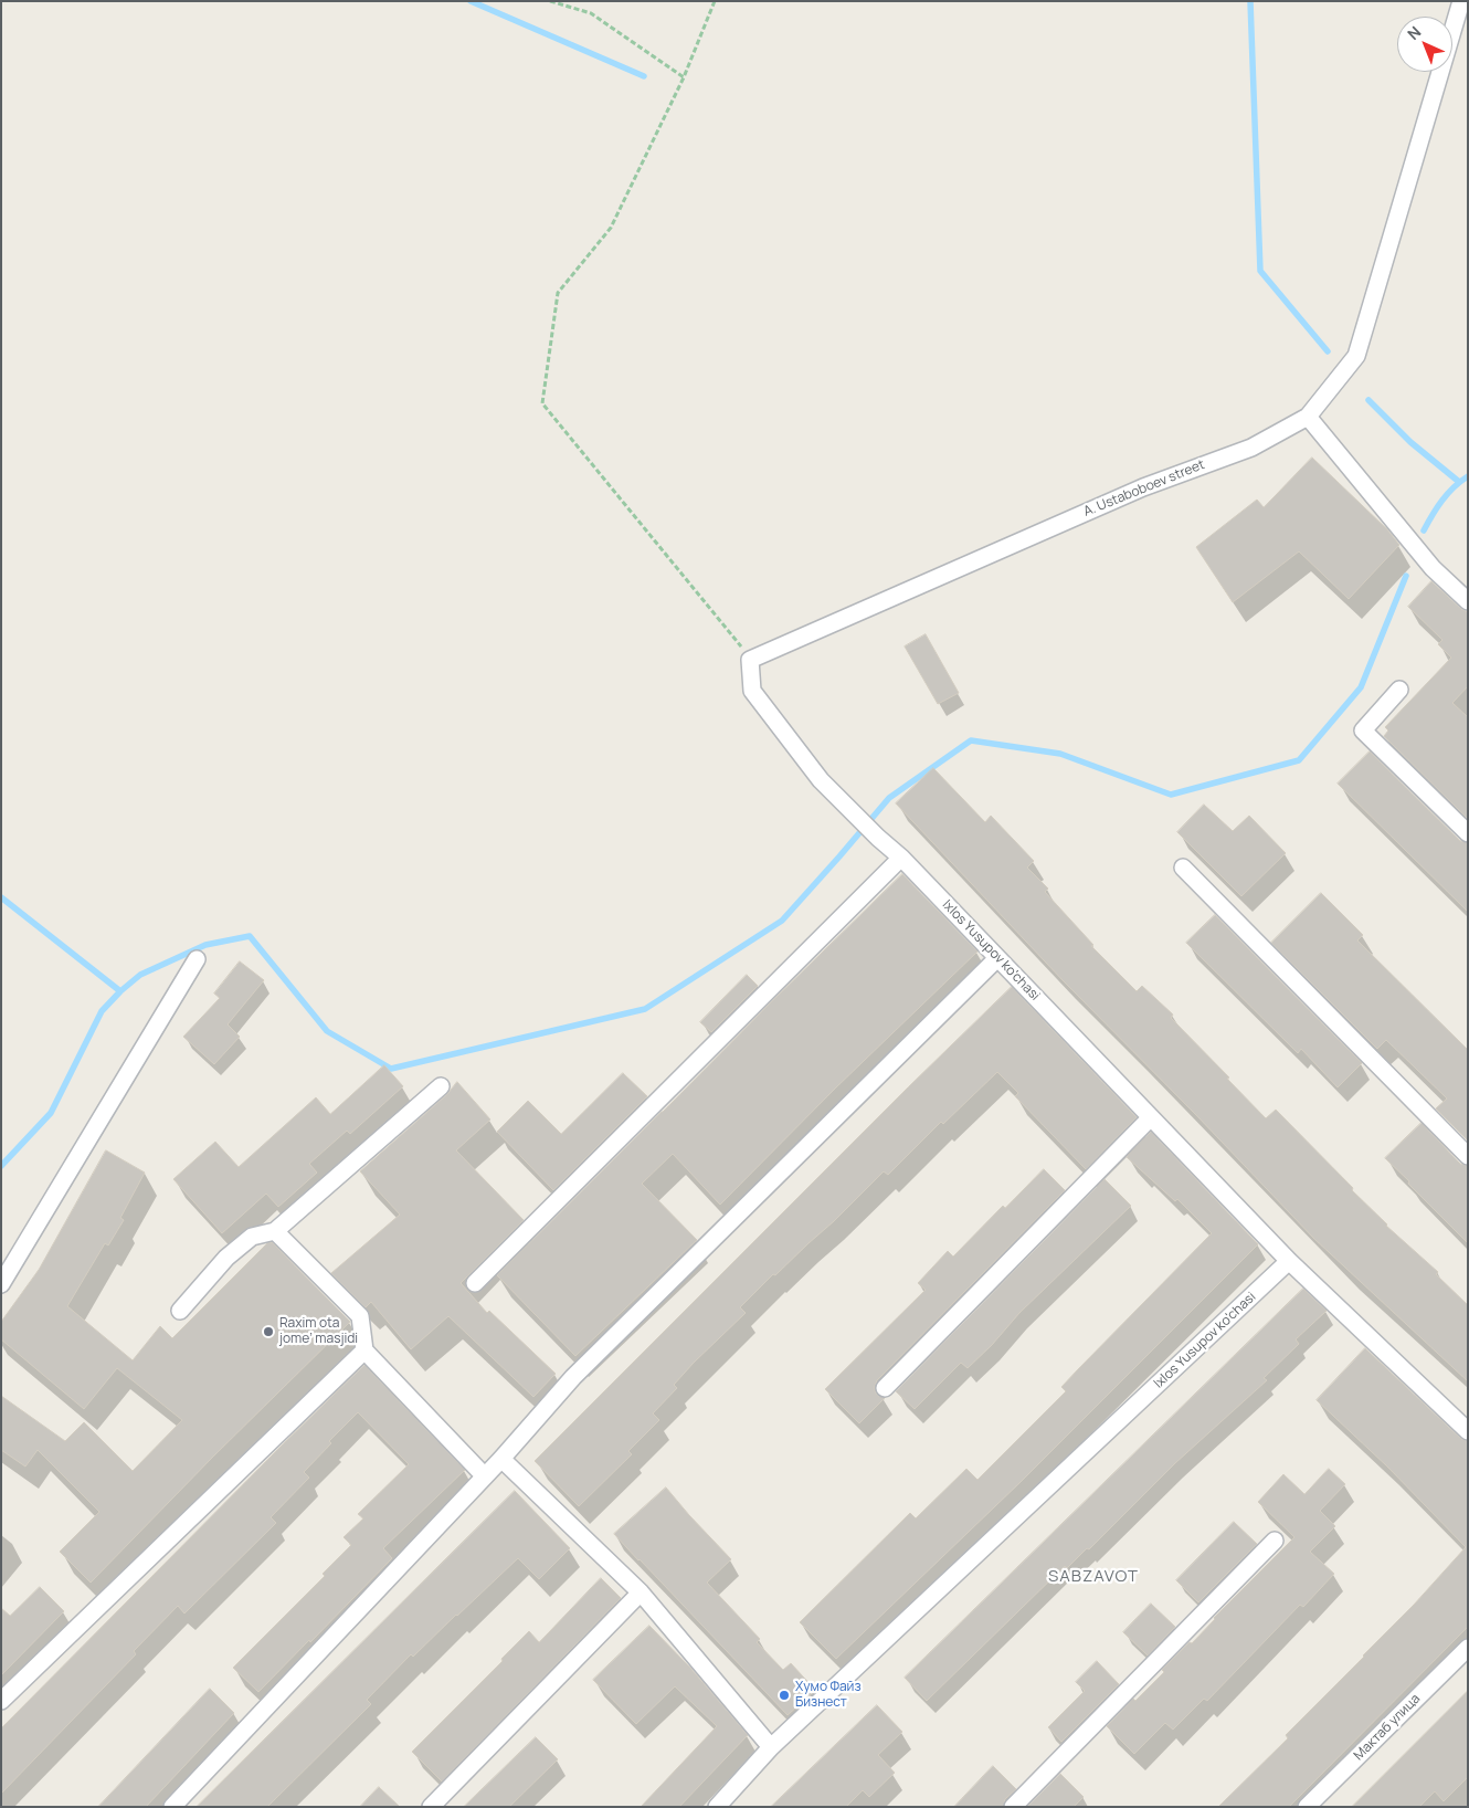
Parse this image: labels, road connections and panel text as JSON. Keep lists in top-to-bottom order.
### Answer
{
  "streets": {
    "street": ["A. Ustaboboev street", "Ixlos Yusupov ko'chasi", "Мактаб улица"]
  },
  "crossings": [
    ["A. Ustaboboev street", "Ixlos Yusupov ko'chasi"]
  ],
  "districts": ["SABZAVOT"],
  "places": ["Raxim ota jome’ masjidi", "Хумо Файз Бизнест"],
  "north": "top left"
}
